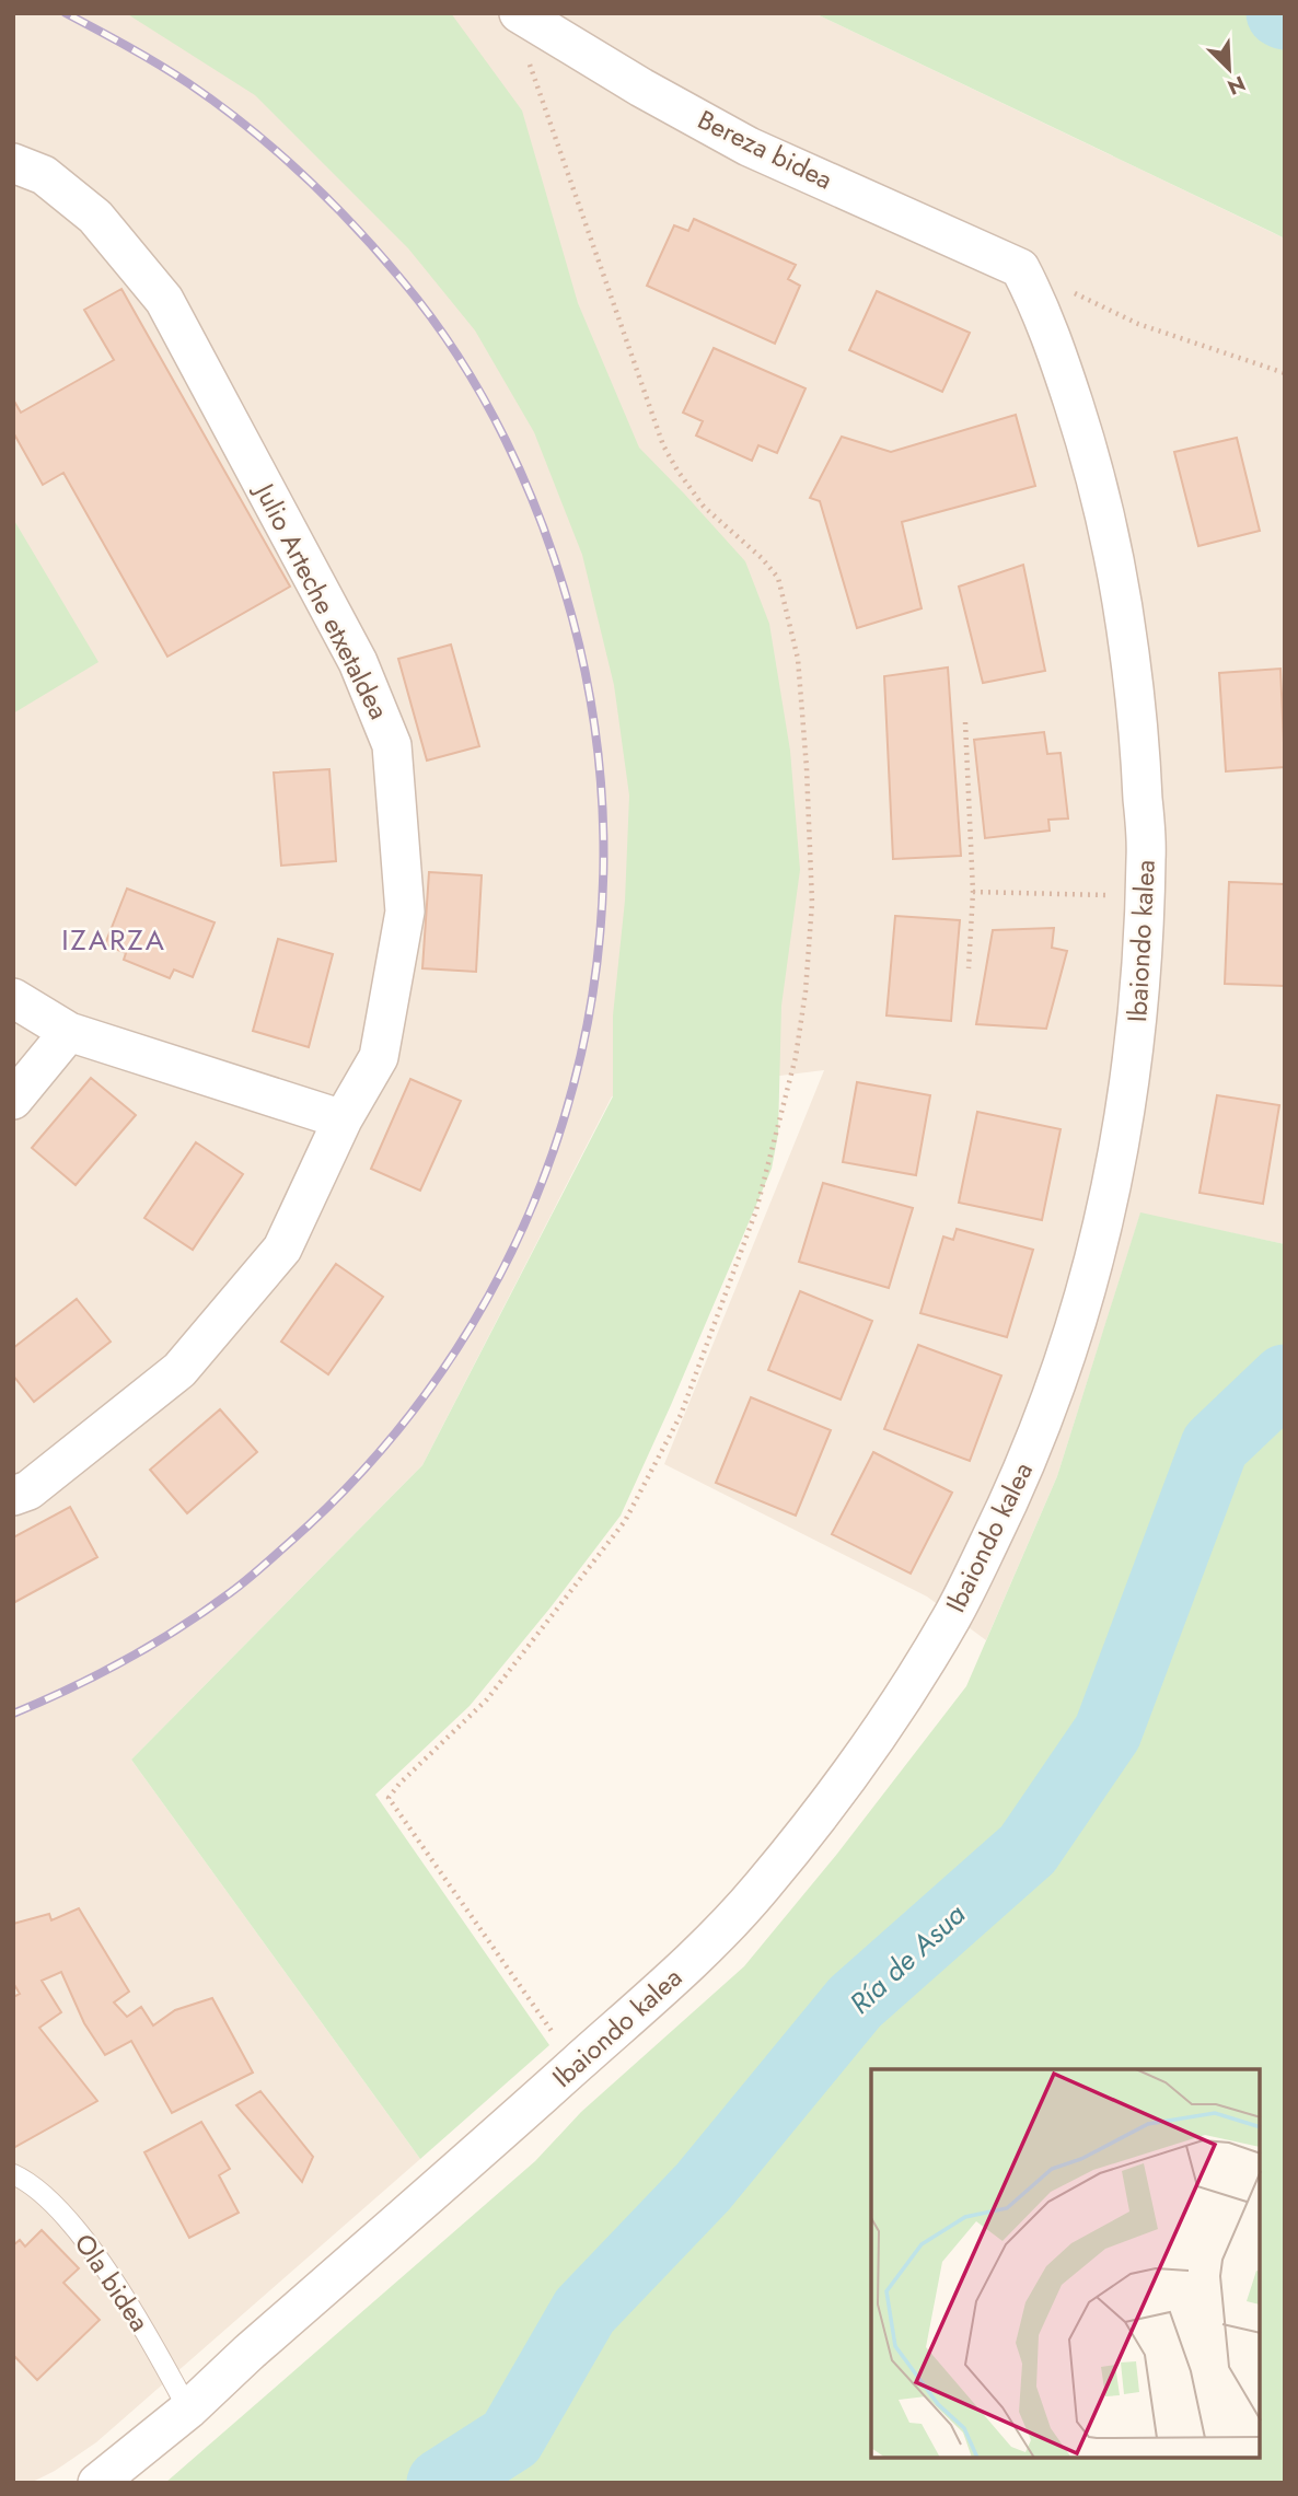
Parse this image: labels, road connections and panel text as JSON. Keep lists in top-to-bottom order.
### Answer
{
  "streets": {
    "street": ["Bereza bidea", "Julio Arteche etxetaldea", "Ibaiondo kalea"],
    "lane": ["Ola bidea"]
  },
  "crossings": [
    ["Bereza bidea", "Ibaiondo kalea"],
    ["Ibaiondo kalea", "Ola bidea"]
  ],
  "districts": ["IZARZA"],
  "water": ["Ría de Asua"],
  "north": "bottom right"
}
